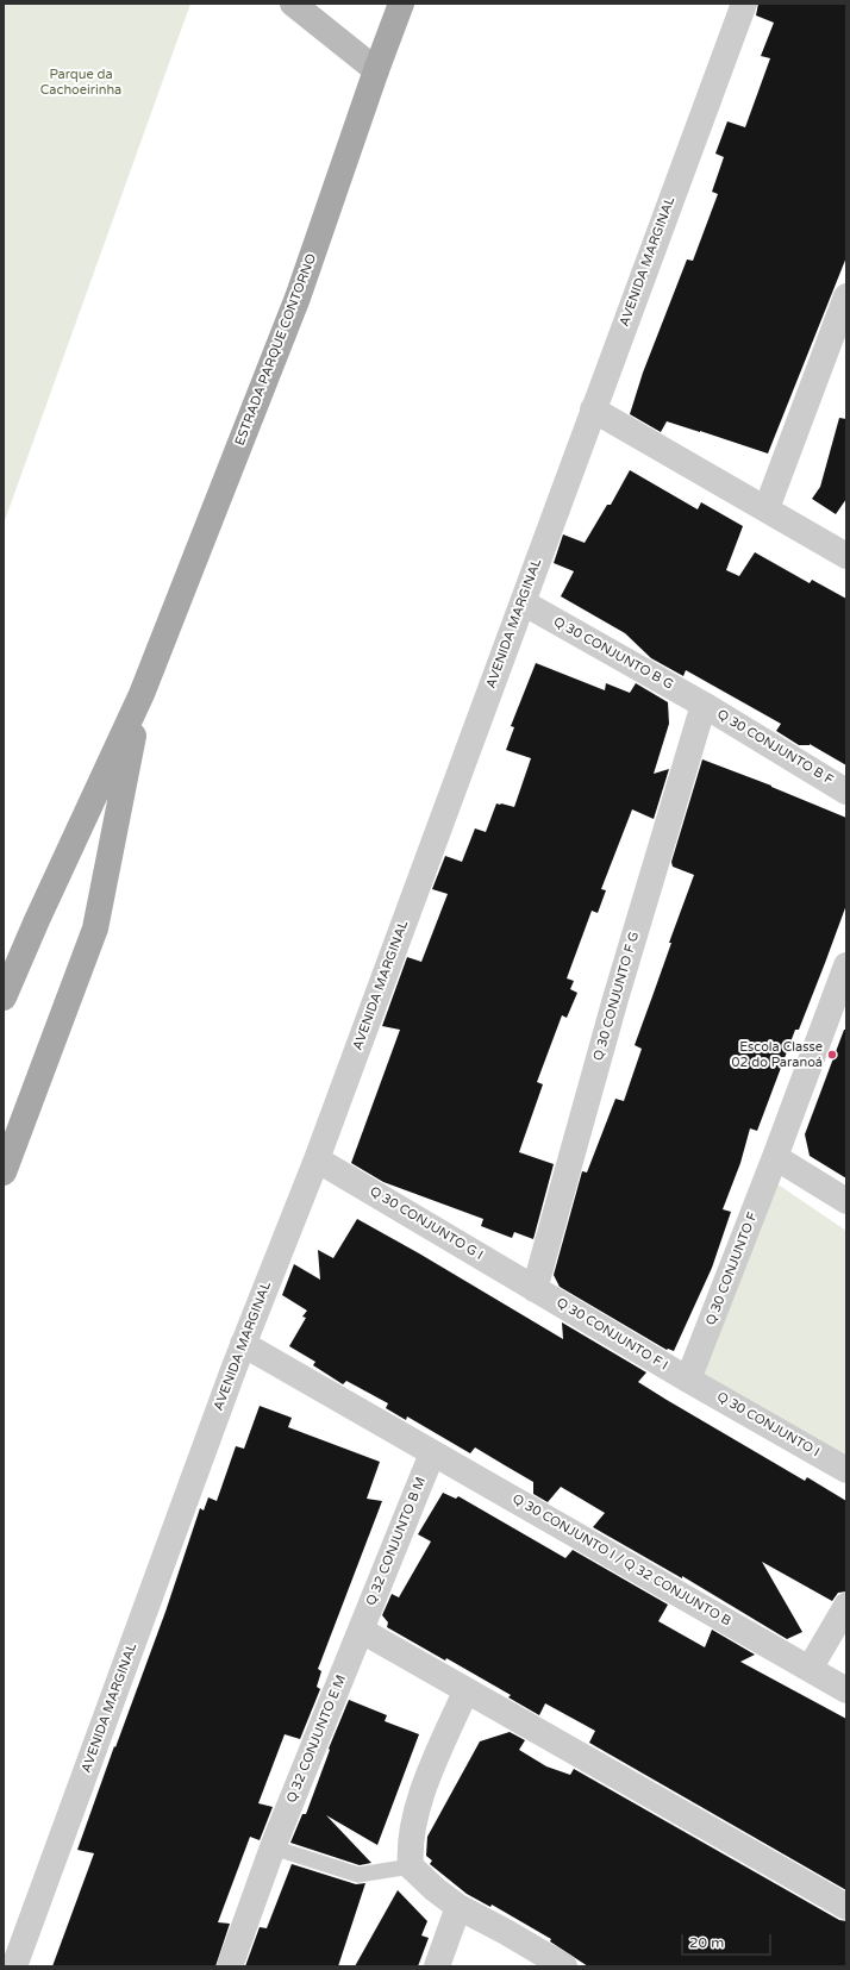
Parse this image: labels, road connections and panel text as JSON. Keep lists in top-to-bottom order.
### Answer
{
  "streets": {
    "main road": ["ESTRADA PARQUE CONTORNO"],
    "street": [
      "AVENIDA MARGINAL",
      "Q 30 CONJUNTO B G",
      "Q 30 CONJUNTO B F",
      "Q 30 CONJUNTO F G",
      "Q 30 CONJUNTO G I",
      "Q 30 CONJUNTO F",
      "Q 30 CONJUNTO F I",
      "Q 30 CONJUNTO I",
      "Q 32 CONJUNTO B M",
      "Q 30 CONJUNTO I / Q 32 CONJUNTO B",
      "Q 32 CONJUNTO E M"
    ]
  },
  "crossings": [
    ["AVENIDA MARGINAL", "Q 30 CONJUNTO B G"],
    ["AVENIDA MARGINAL", "Q 30 CONJUNTO G I"],
    ["AVENIDA MARGINAL", "Q 30 CONJUNTO I / Q 32 CONJUNTO B"],
    ["Q 30 CONJUNTO B G", "Q 30 CONJUNTO B F"],
    ["Q 30 CONJUNTO B G", "Q 30 CONJUNTO F G"],
    ["Q 30 CONJUNTO B F", "Q 30 CONJUNTO F G"],
    ["Q 30 CONJUNTO F G", "Q 30 CONJUNTO G I"],
    ["Q 30 CONJUNTO F G", "Q 30 CONJUNTO F I"],
    ["Q 30 CONJUNTO G I", "Q 30 CONJUNTO F I"],
    ["Q 30 CONJUNTO F", "Q 30 CONJUNTO F I"],
    ["Q 30 CONJUNTO F", "Q 30 CONJUNTO I"],
    ["Q 30 CONJUNTO F I", "Q 30 CONJUNTO I"],
    ["Q 32 CONJUNTO B M", "Q 30 CONJUNTO I / Q 32 CONJUNTO B"],
    ["Q 32 CONJUNTO B M", "Q 32 CONJUNTO E M"]
  ],
  "parks": ["Parque da Cachoeirinha"],
  "places": ["Escola Classe 02 do Paranoá"],
  "scale_bar": "20 m"
}
